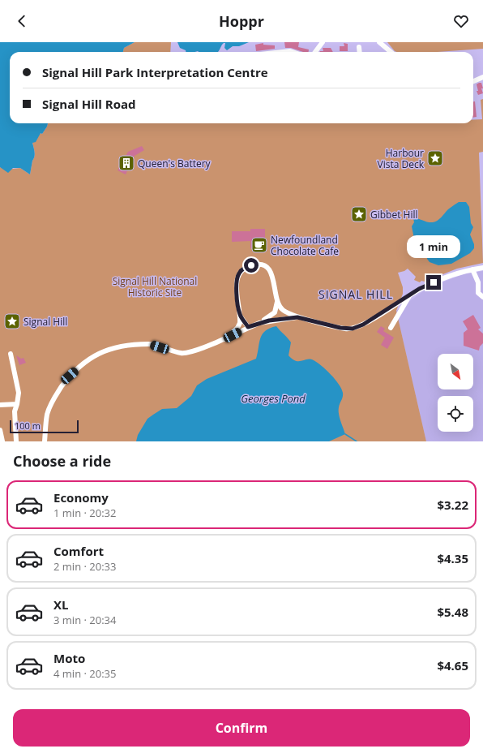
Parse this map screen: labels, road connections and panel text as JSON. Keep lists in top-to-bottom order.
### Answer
{
  "districts": ["SIGNAL HILL"],
  "water": ["Georges Pond"],
  "parks": ["Signal Hill National Historic Site"],
  "places": {
    "place": ["Harbour Vista Deck", "Gibbet Hill", "Signal Hill"],
    "building": ["Queen's Battery"],
    "cafe": ["Newfoundland Chocolate Cafe"]
  },
  "scale_bar": "100 m",
  "north": "bottom right",
  "page": {
    "header": "Hoppr",
    "banner": ["Signal Hill Park Interpretation Centre", "Signal Hill Road"],
    "bubble": "1 min",
    "scale": "100 m",
    "heading": "Choose a ride",
    "list": [
      {
        "name": "Economy",
        "note": "1 min · 20:32",
        "value": "$3.22"
      },
      {
        "name": "Comfort",
        "note": "2 min · 20:33",
        "value": "$4.35"
      },
      {
        "name": "XL",
        "note": "3 min · 20:34",
        "value": "$5.48"
      },
      {
        "name": "Moto",
        "note": "4 min · 20:35",
        "value": "$4.65"
      }
    ],
    "buttons": "Confirm"
  }
}
